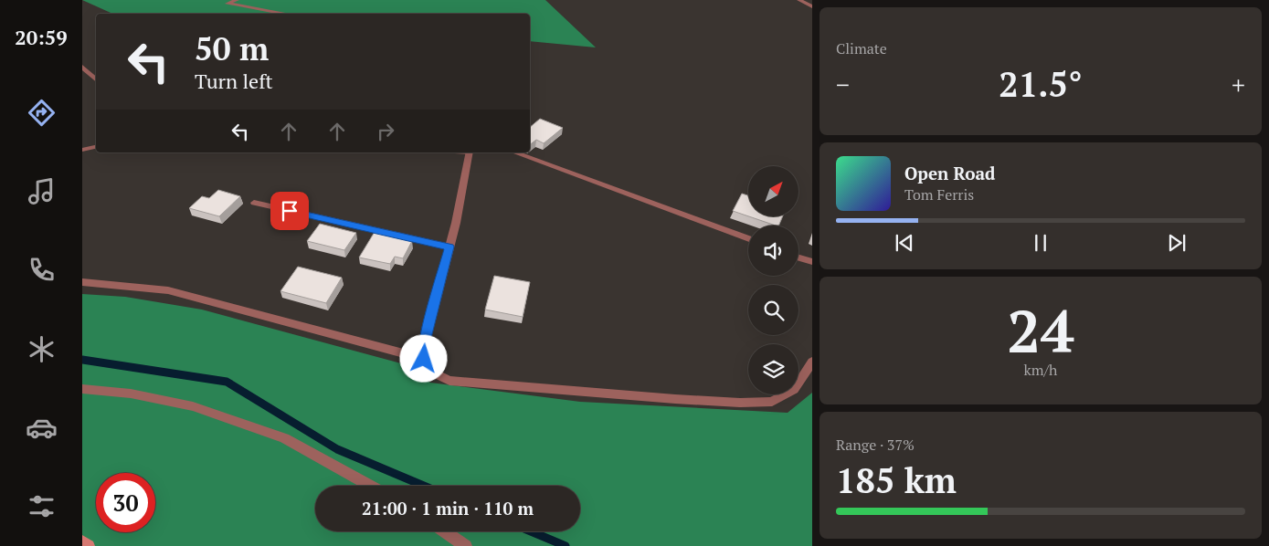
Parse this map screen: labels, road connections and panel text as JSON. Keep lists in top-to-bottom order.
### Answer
{
  "north": "top right",
  "page": {
    "tabs": "20:59",
    "tile": [
      "Climate",
      ["24", "km/h"],
      ["Range · 37%", "185 km"]
    ],
    "turn": ["50 m", "Turn left"],
    "heat": ["−", "21.5°", "+"],
    "song": ["Open Road", "Tom Ferris"],
    "limit": "30",
    "trip": "21:00 · 1 min · 110 m"
  }
}
